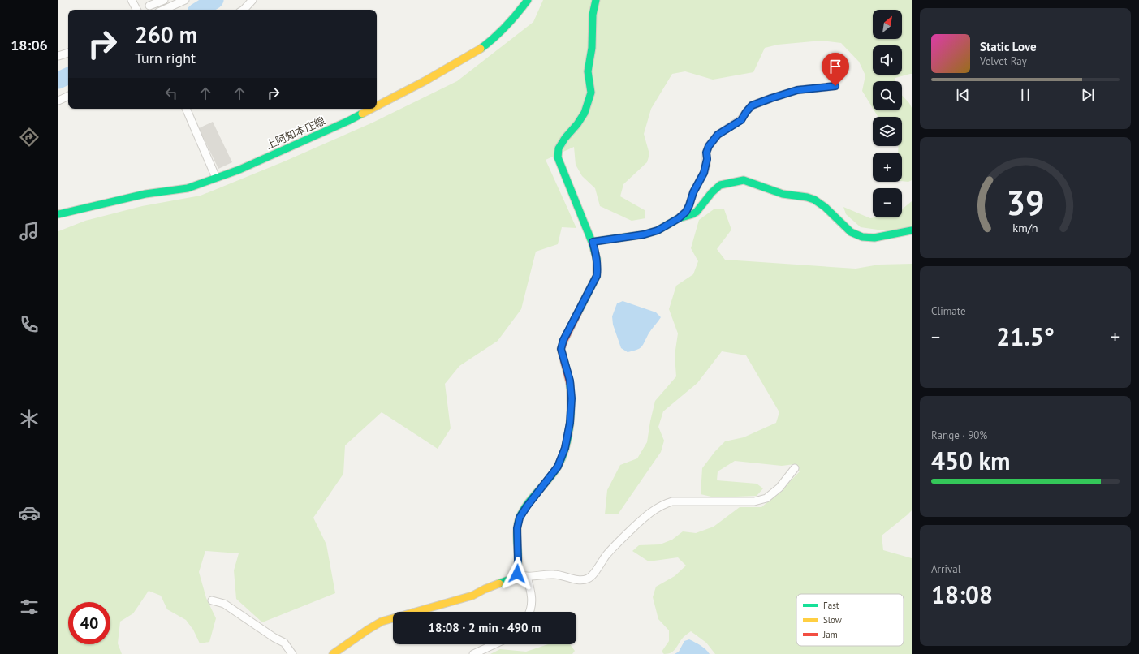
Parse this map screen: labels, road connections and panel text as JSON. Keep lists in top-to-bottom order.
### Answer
{
  "streets": {
    "street": ["上阿知本庄線"]
  },
  "legend": ["Fast", "Slow", "Jam"],
  "north": "top right",
  "page": {
    "tabs": "18:06",
    "map_buttons": ["+", "−"],
    "turn": ["260 m", "Turn right"],
    "song": ["Static Love", "Velvet Ray"],
    "tile": [
      "Climate",
      ["Range · 90%", "450 km"],
      ["Arrival", "18:08"]
    ],
    "heat": ["−", "21.5°", "+"],
    "limit": "40",
    "trip": "18:08 · 2 min · 490 m",
    "gauge": ["39", "km/h"]
  }
}
